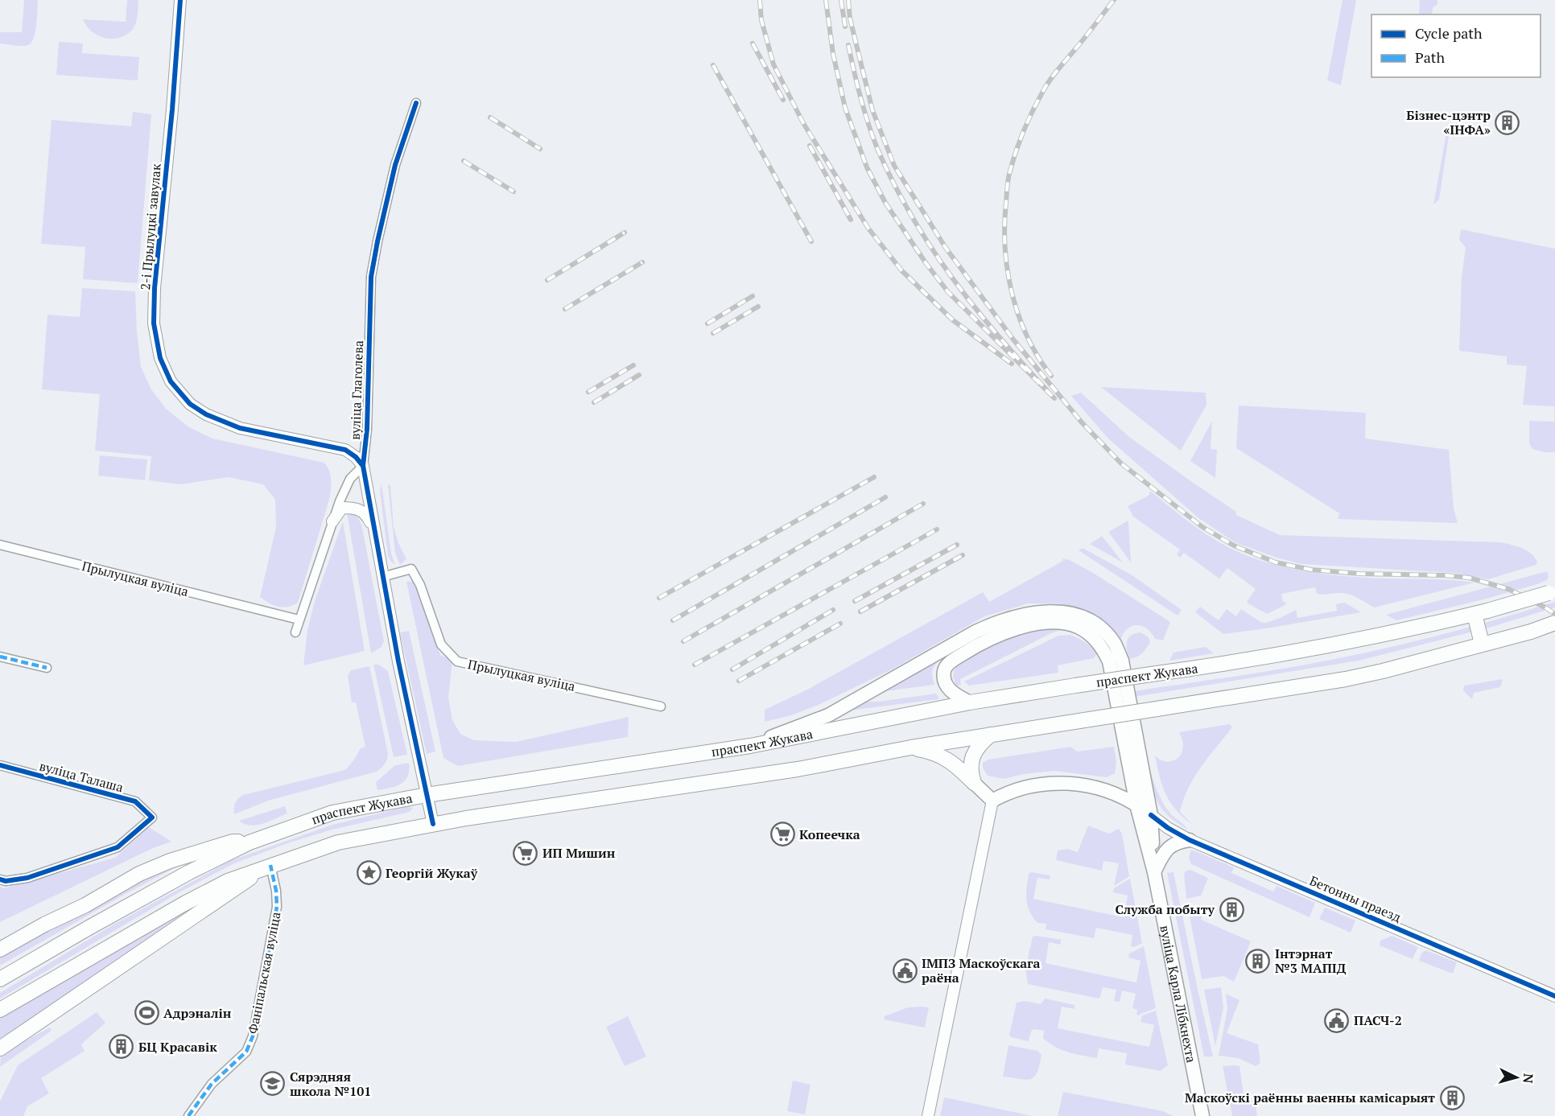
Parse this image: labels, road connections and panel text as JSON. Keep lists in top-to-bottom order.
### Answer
{
  "streets": {
    "main road": ["праспект Жукава", "вуліца Карла Лібкнехта"],
    "street": [
      "2-і Прылуцкі завулак",
      "вуліца Глаголева",
      "Прылуцкая вуліца",
      "вуліца Талаша",
      "Бетонны праезд",
      "Фаніпальская вуліца"
    ]
  },
  "crossings": [
    ["2-і Прылуцкі завулак", "вуліца Глаголева"],
    ["вуліца Глаголева", "Прылуцкая вуліца"],
    ["вуліца Глаголева", "праспект Жукава"],
    ["праспект Жукава", "Фаніпальская вуліца"],
    ["праспект Жукава", "вуліца Карла Лібкнехта"],
    ["Бетонны праезд", "вуліца Карла Лібкнехта"]
  ],
  "places": {
    "building": [
      "Бізнес-цэнтр «ІНФА»",
      "Служба побыту",
      "Інтэрнат №3 МАПІД",
      "БЦ Красавік",
      "Маскоўскі раённы ваенны камісарыят"
    ],
    "supermarket": ["Копеечка", "ИП Мишин"],
    "place": ["Георгій Жукаў"],
    "public building": ["ІМПЗ Маскоўскага раёна", "ПАСЧ-2"],
    "sports": ["Адрэналін"],
    "school or university": ["Сярэдняя школа №101"]
  },
  "legend": ["Cycle path", "Path"],
  "north": "right"
}
